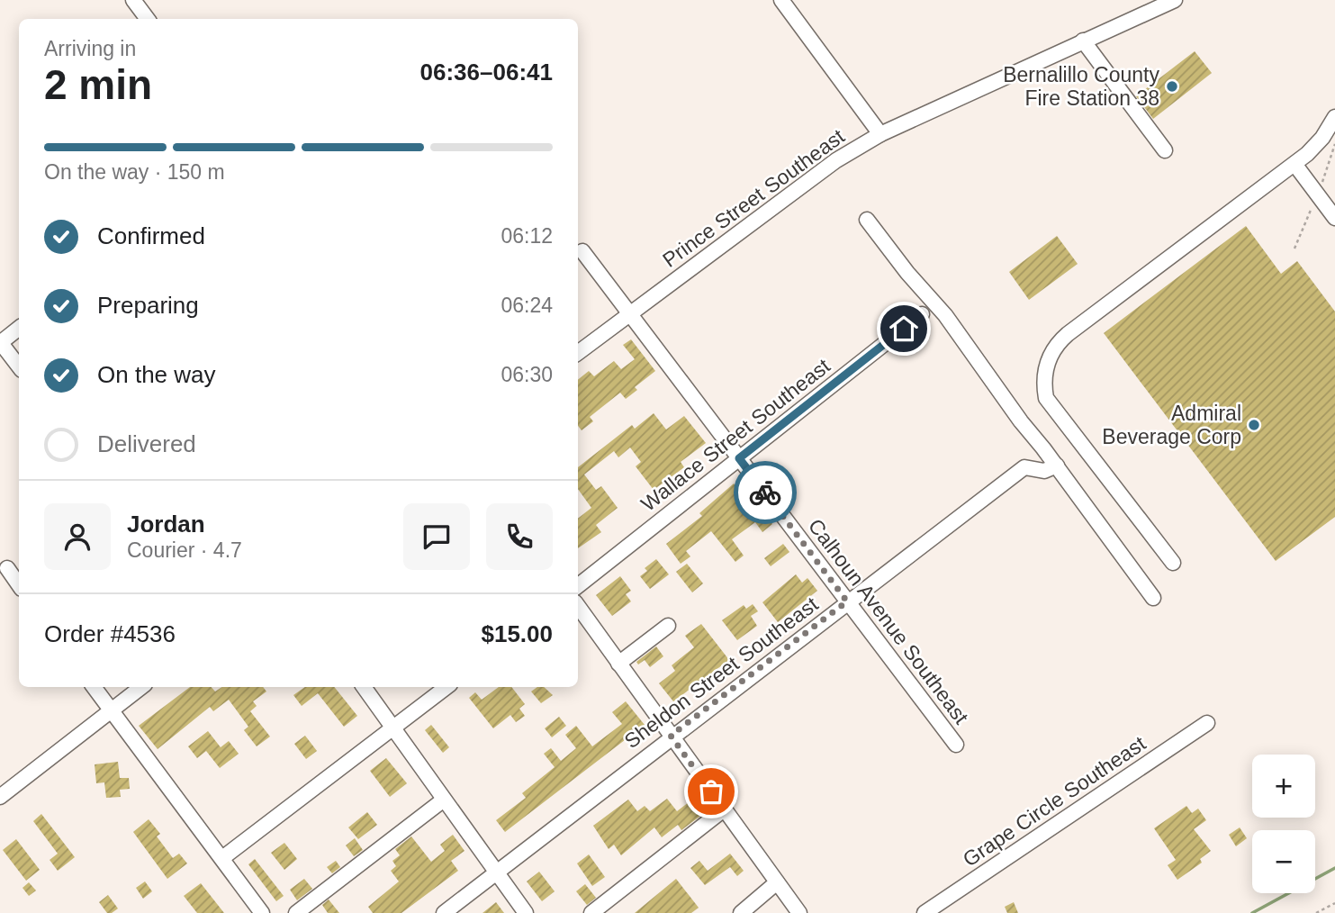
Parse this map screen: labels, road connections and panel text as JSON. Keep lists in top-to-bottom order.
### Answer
{
  "streets": {
    "street": [
      "Prince Street Southeast",
      "Wallace Street Southeast",
      "Calhoun Avenue Southeast",
      "Sheldon Street Southeast",
      "Grape Circle Southeast"
    ]
  },
  "crossings": [
    ["Prince Street Southeast", "Calhoun Avenue Southeast"],
    ["Wallace Street Southeast", "Calhoun Avenue Southeast"],
    ["Calhoun Avenue Southeast", "Sheldon Street Southeast"]
  ],
  "places": ["Bernalillo County Fire Station 38", "Admiral Beverage Corp"],
  "page": {
    "heading": ["2 min", "Arriving in", "06:36–06:41"],
    "panel": [
      "Jordan",
      "Courier · 4.7",
      "Order #4536",
      "$15.00"
    ],
    "bar": "On the way · 150 m",
    "list": [
      ["Confirmed", "06:12"],
      ["Preparing", "06:24"],
      ["On the way", "06:30"],
      "Delivered"
    ],
    "map_buttons": ["+", "−"]
  }
}
